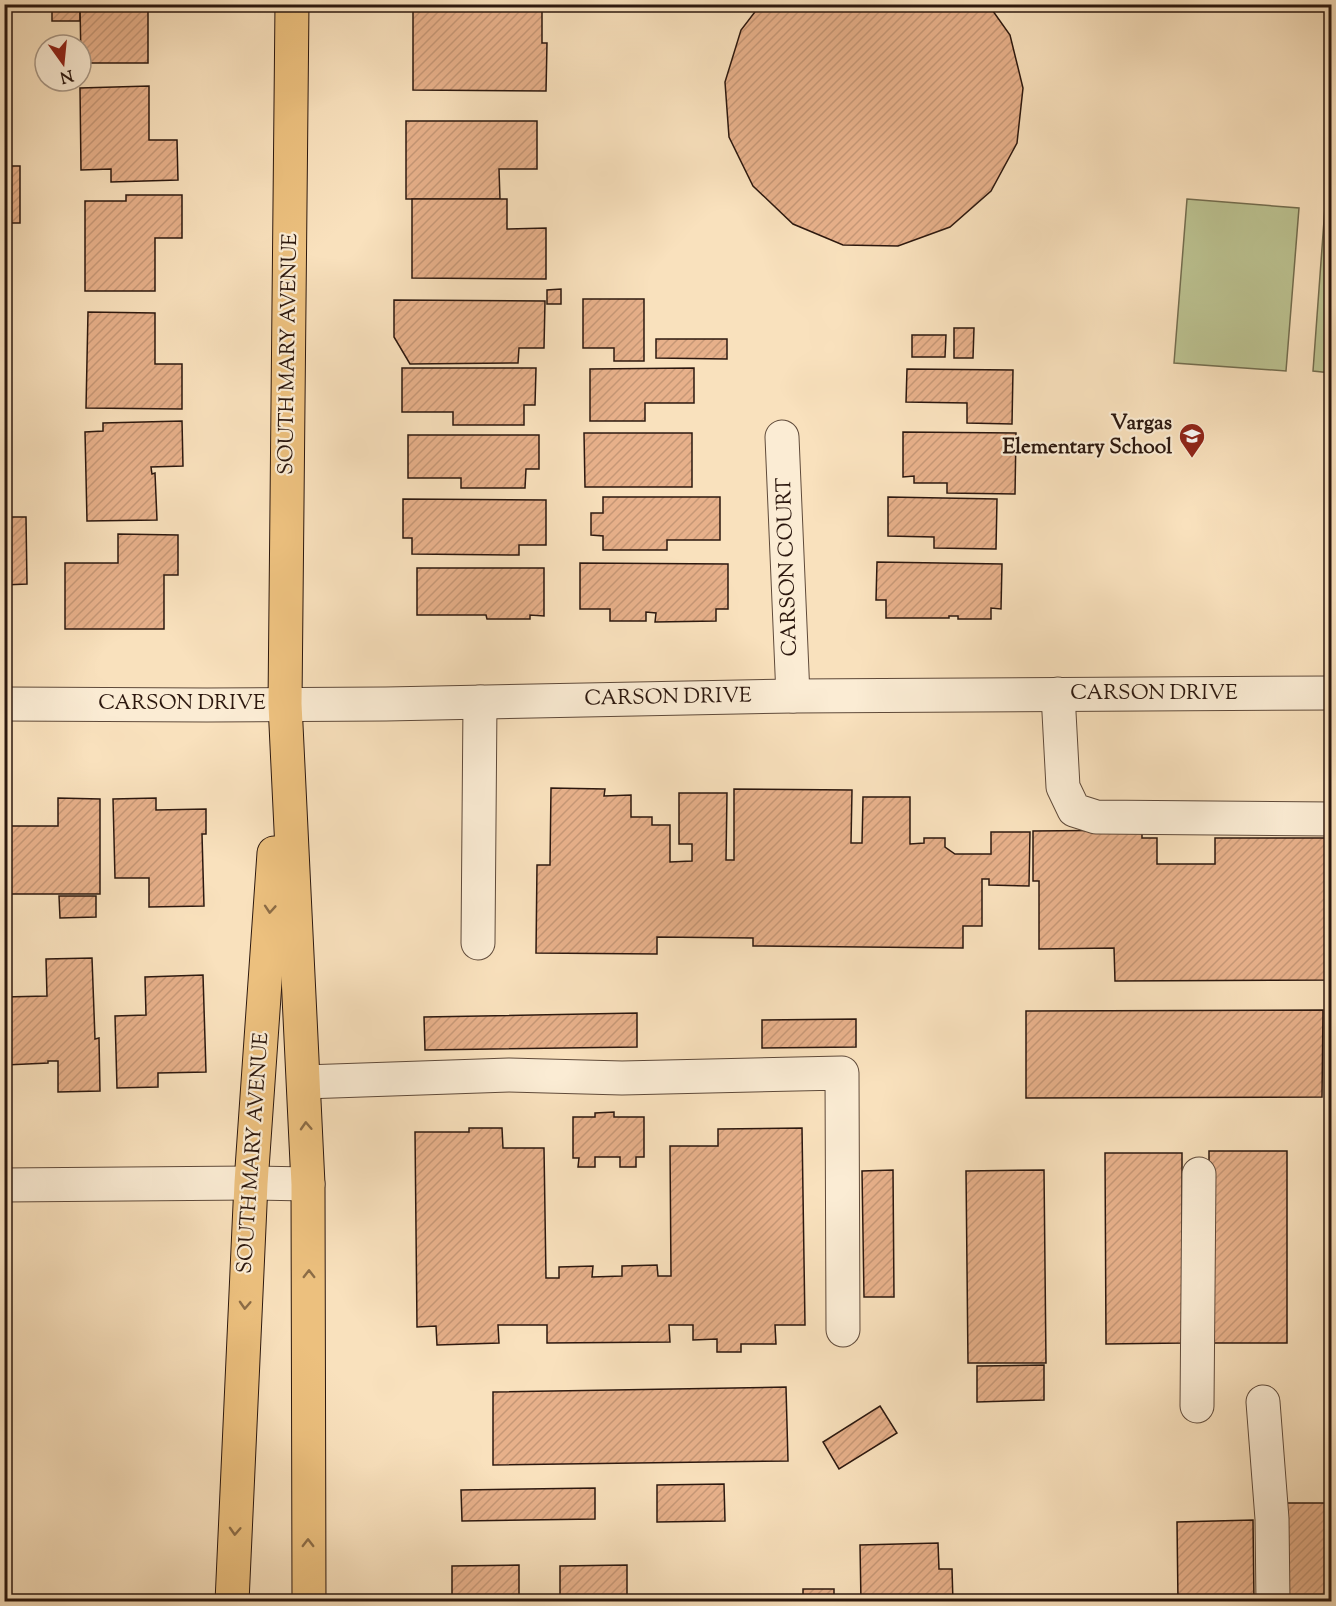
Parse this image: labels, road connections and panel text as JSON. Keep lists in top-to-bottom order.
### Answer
{
  "streets": {
    "main road": ["SOUTH MARY AVENUE"],
    "street": ["CARSON COURT", "CARSON DRIVE"]
  },
  "crossings": [
    ["SOUTH MARY AVENUE", "CARSON DRIVE"],
    ["CARSON COURT", "CARSON DRIVE"]
  ],
  "places": {
    "school or university": ["Vargas Elementary School"]
  },
  "north": "bottom"
}
